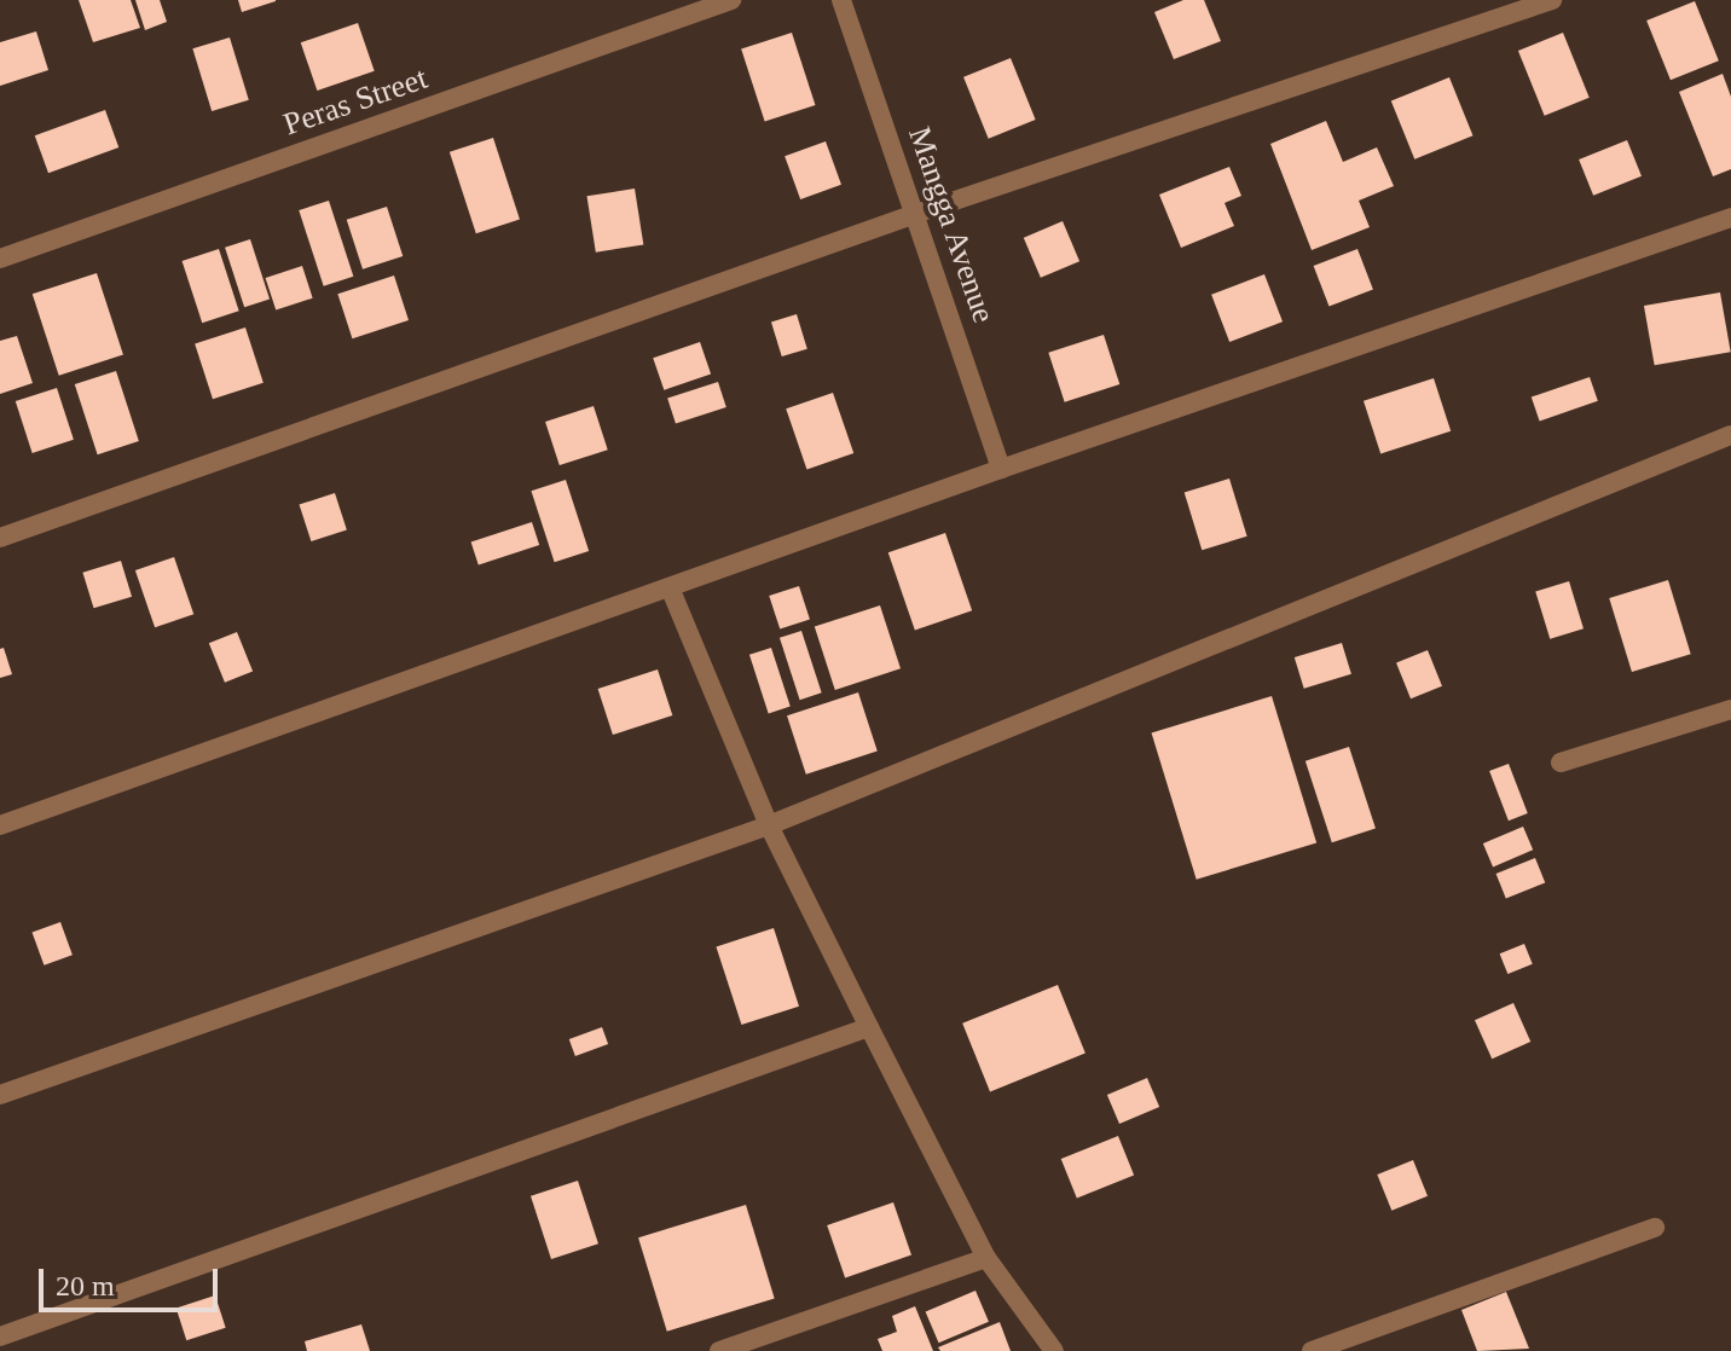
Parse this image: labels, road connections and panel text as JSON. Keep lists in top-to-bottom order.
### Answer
{
  "streets": {
    "street": ["Peras Street", "Mangga Avenue"]
  },
  "scale_bar": "20 m"
}
